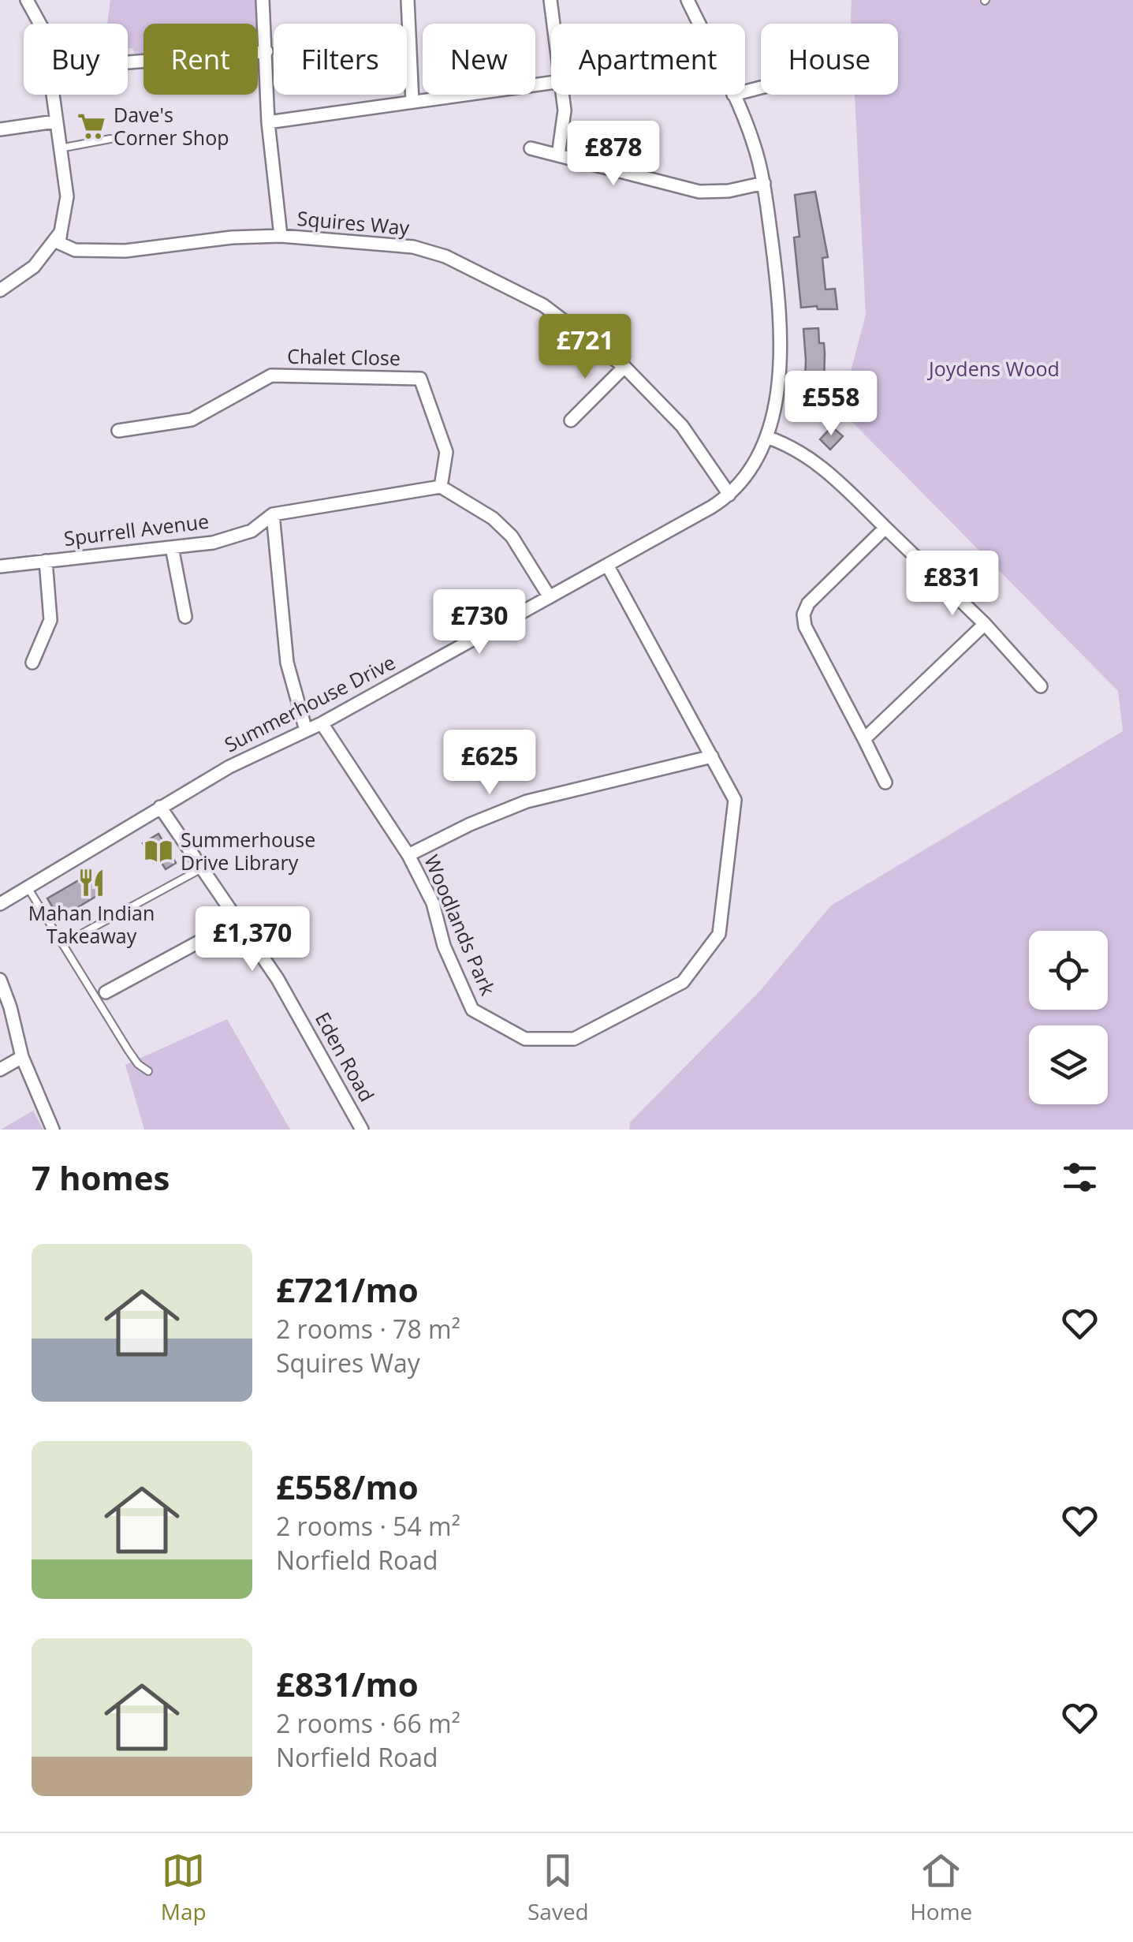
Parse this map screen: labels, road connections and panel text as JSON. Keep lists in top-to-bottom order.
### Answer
{
  "streets": {
    "street": [
      "Squires Way",
      "Chalet Close",
      "Spurrell Avenue",
      "Summerhouse Drive",
      "Woodlands Park",
      "Eden Road"
    ]
  },
  "crossings": [
    ["Squires Way", "Summerhouse Drive"],
    ["Chalet Close", "Spurrell Avenue"],
    ["Summerhouse Drive", "Woodlands Park"],
    ["Summerhouse Drive", "Eden Road"]
  ],
  "parks": ["Joydens Wood"],
  "places": {
    "supermarket": ["Dave's Corner Shop"],
    "library": ["Summerhouse Drive Library"],
    "restaurant": ["Mahan Indian Takeaway"]
  },
  "page": {
    "chip": [
      "Buy",
      "Rent",
      "Filters",
      "New",
      "Apartment",
      "House"
    ],
    "price": [
      "£878",
      "£721",
      "£558",
      "£831",
      "£730",
      "£625",
      "£1,370"
    ],
    "heading": "7 homes",
    "list": [
      {
        "name": "£721/mo",
        "note": "2 rooms · 78 m² · Squires Way"
      },
      {
        "name": "£558/mo",
        "note": "2 rooms · 54 m² · Norfield Road"
      },
      {
        "name": "£831/mo",
        "note": "2 rooms · 66 m² · Norfield Road"
      }
    ],
    "tabs": ["Map", "Saved", "Home"]
  }
}
